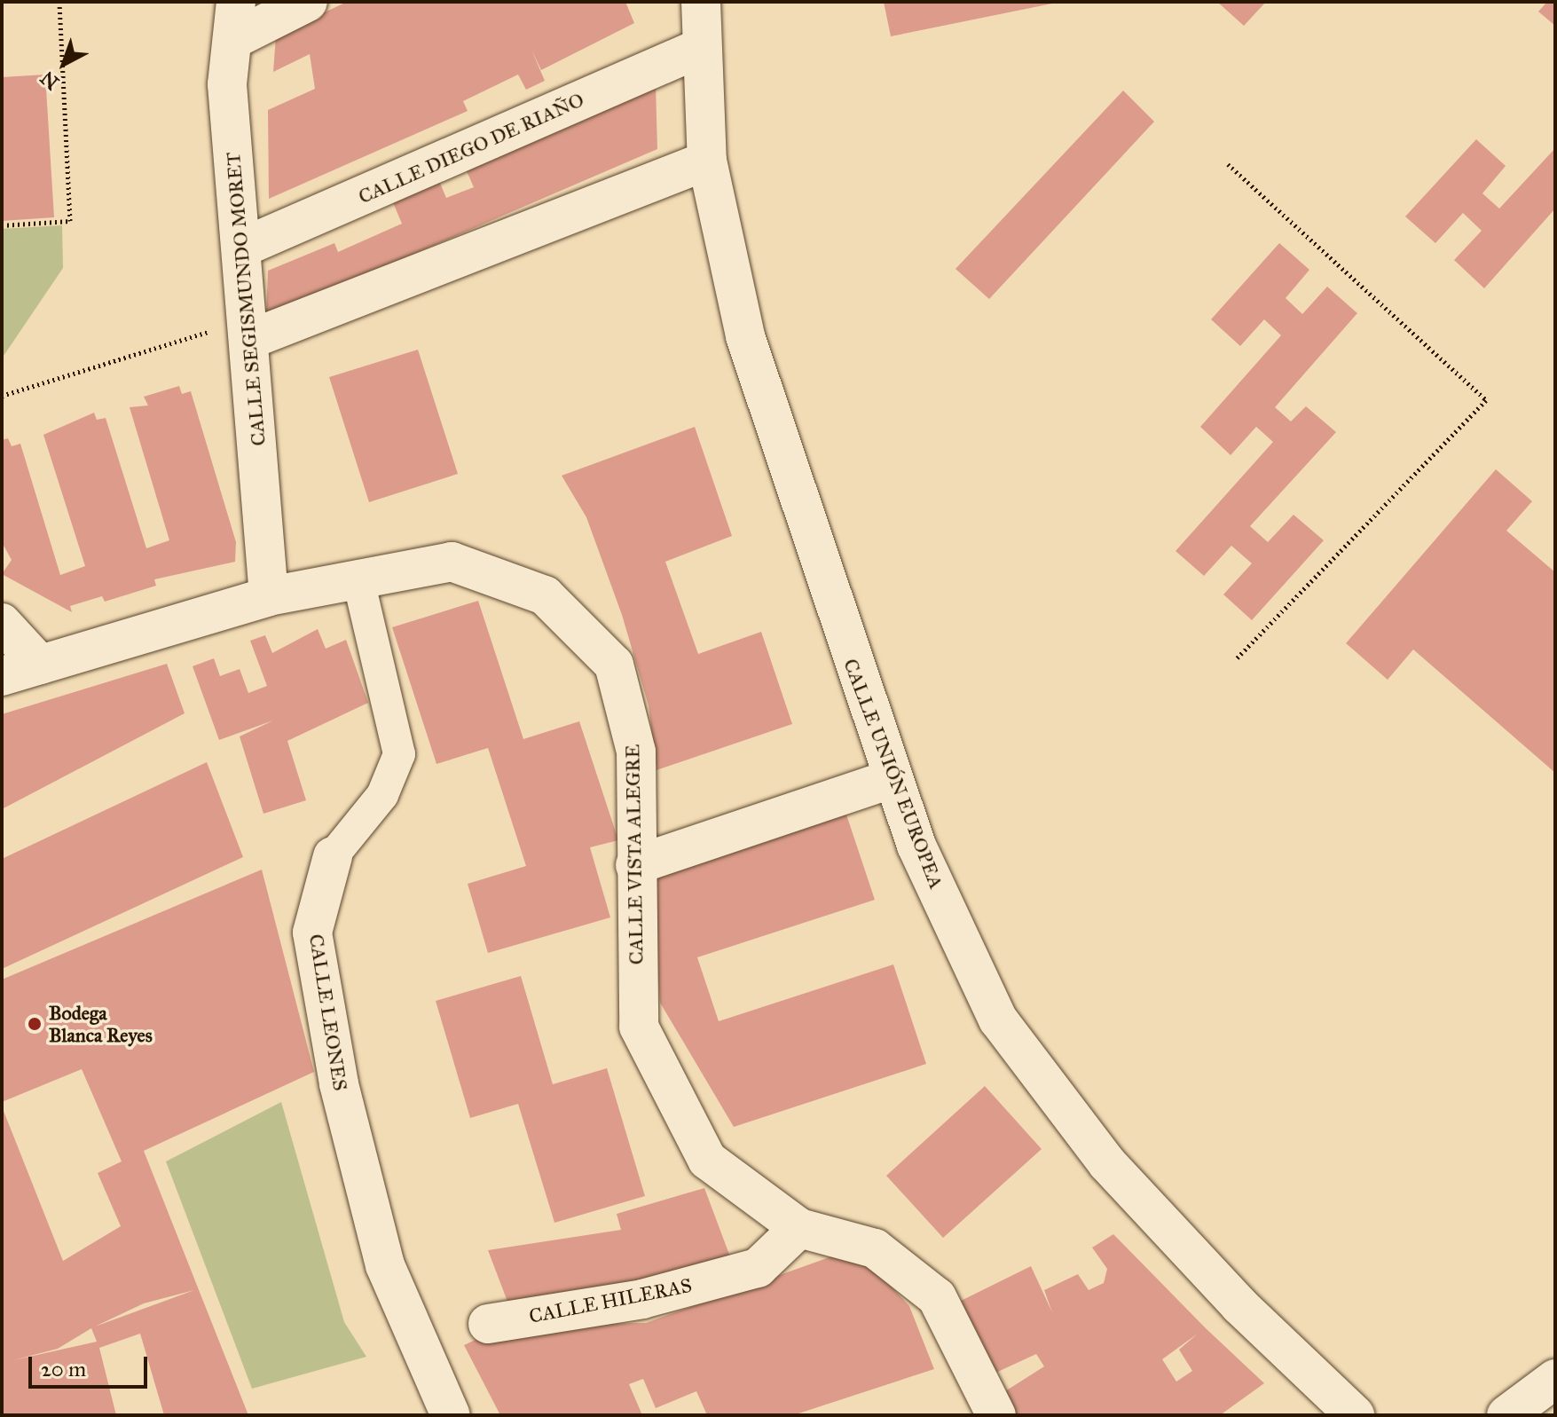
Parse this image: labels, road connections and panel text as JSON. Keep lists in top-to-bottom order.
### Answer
{
  "streets": {
    "street": [
      "CALLE DIEGO DE RIAÑO",
      "CALLE SEGISMUNDO MORET",
      "CALLE UNIÓN EUROPEA",
      "CALLE VISTA ALEGRE",
      "CALLE LEONES",
      "CALLE HILERAS"
    ]
  },
  "crossings": [
    ["CALLE DIEGO DE RIAÑO", "CALLE SEGISMUNDO MORET"],
    ["CALLE DIEGO DE RIAÑO", "CALLE UNIÓN EUROPEA"],
    ["CALLE SEGISMUNDO MORET", "CALLE VISTA ALEGRE"],
    ["CALLE VISTA ALEGRE", "CALLE LEONES"],
    ["CALLE VISTA ALEGRE", "CALLE HILERAS"]
  ],
  "places": ["Bodega Blanca Reyes"],
  "scale_bar": "20 m",
  "north": "bottom left"
}
